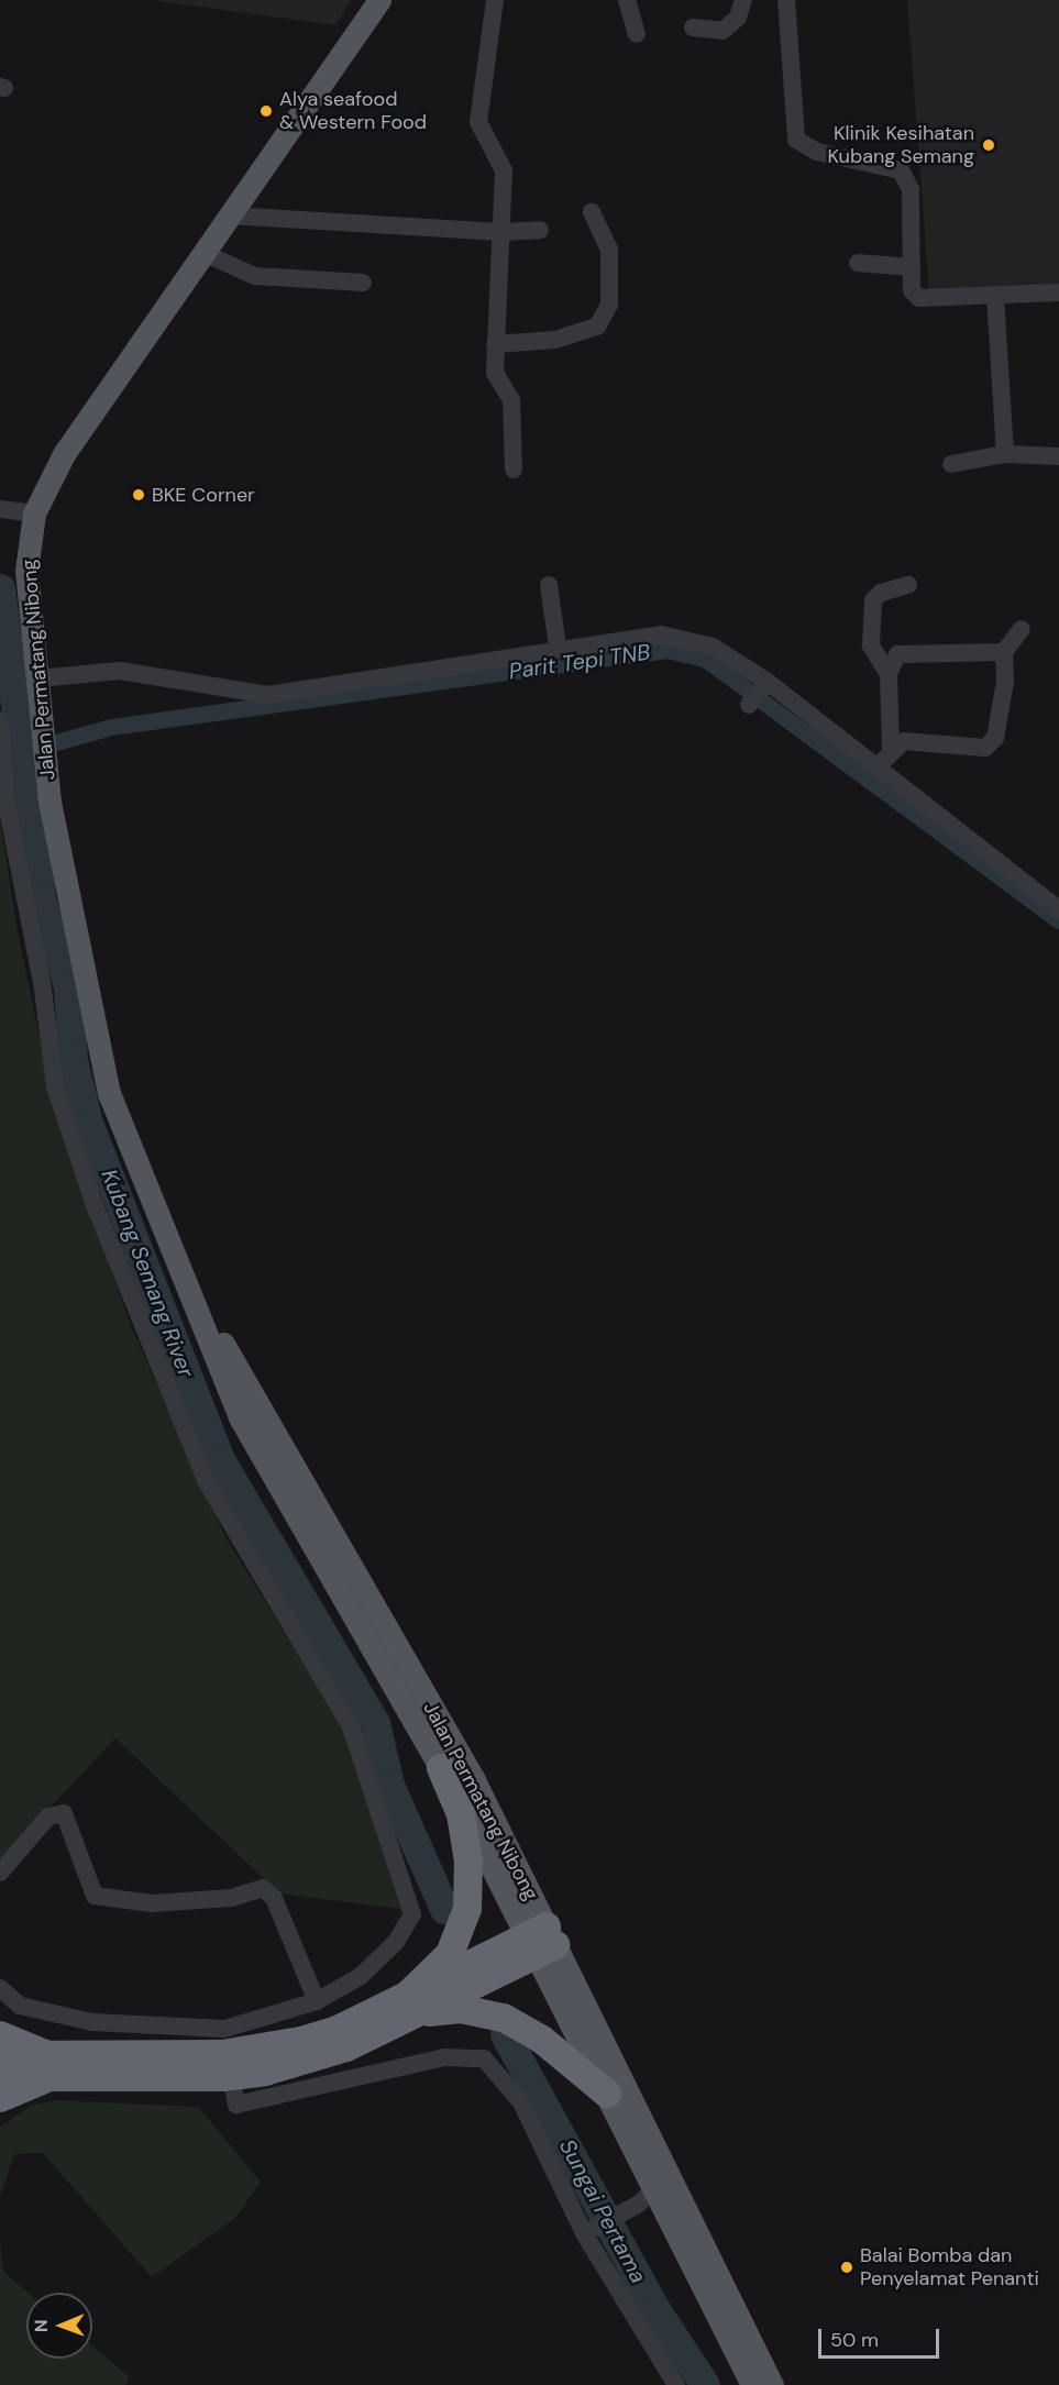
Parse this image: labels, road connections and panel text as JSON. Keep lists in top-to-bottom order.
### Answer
{
  "streets": {
    "main road": ["Jalan Permatang Nibong"]
  },
  "water": ["Parit Tepi TNB", "Kubang Semang River", "Sungai Pertama"],
  "places": [
    "Alya seafood & Western Food",
    "Klinik Kesihatan Kubang Semang",
    "BKE Corner",
    "Balai Bomba dan Penyelamat Penanti"
  ],
  "scale_bar": "50 m",
  "north": "left"
}
